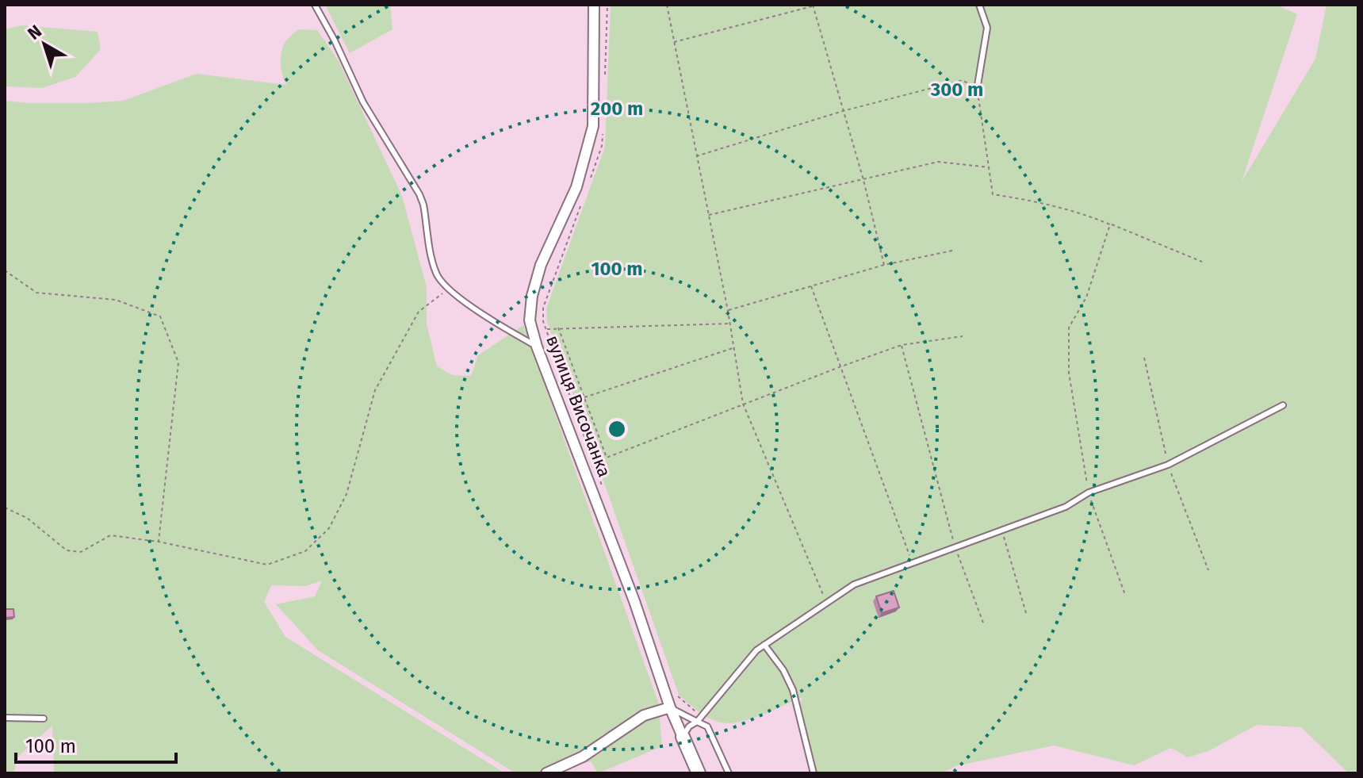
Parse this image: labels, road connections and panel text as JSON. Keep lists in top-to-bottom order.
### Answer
{
  "streets": {
    "street": ["вулиця Височанка"]
  },
  "scale_bar": "100 m",
  "north": "top left",
  "rings": ["300 m", "200 m", "100 m"]
}
